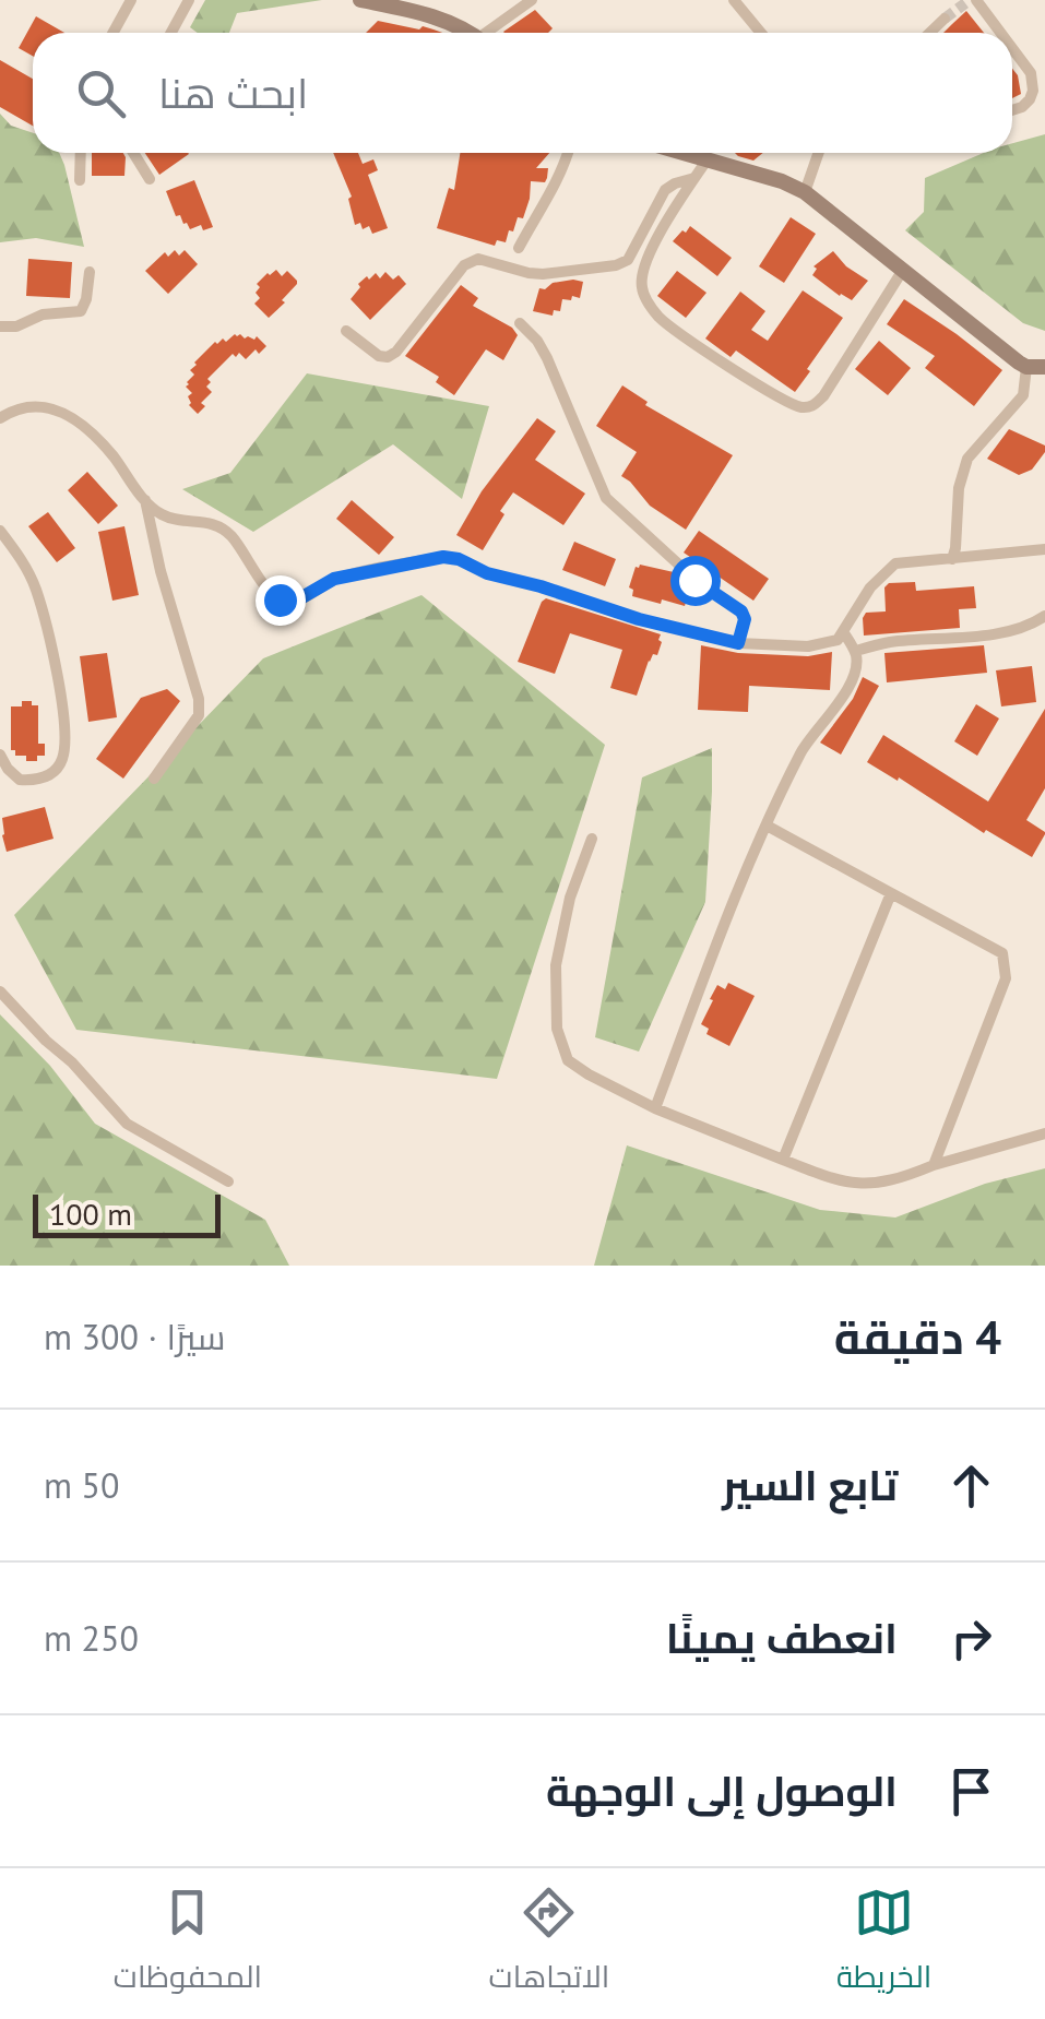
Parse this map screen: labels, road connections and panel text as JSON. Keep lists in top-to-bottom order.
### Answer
{
  "scale_bar": "100 m",
  "page": {
    "search": "ابحث هنا",
    "scale": "100 m",
    "heading": ["4 دقيقة", "سيرًا · 300 m"],
    "list": [
      ["تابع السير", "50 m"],
      ["انعطف يمينًا", "250 m"],
      "الوصول إلى الوجهة"
    ],
    "nav": ["الخريطة", "الاتجاهات", "المحفوظات"]
  }
}
